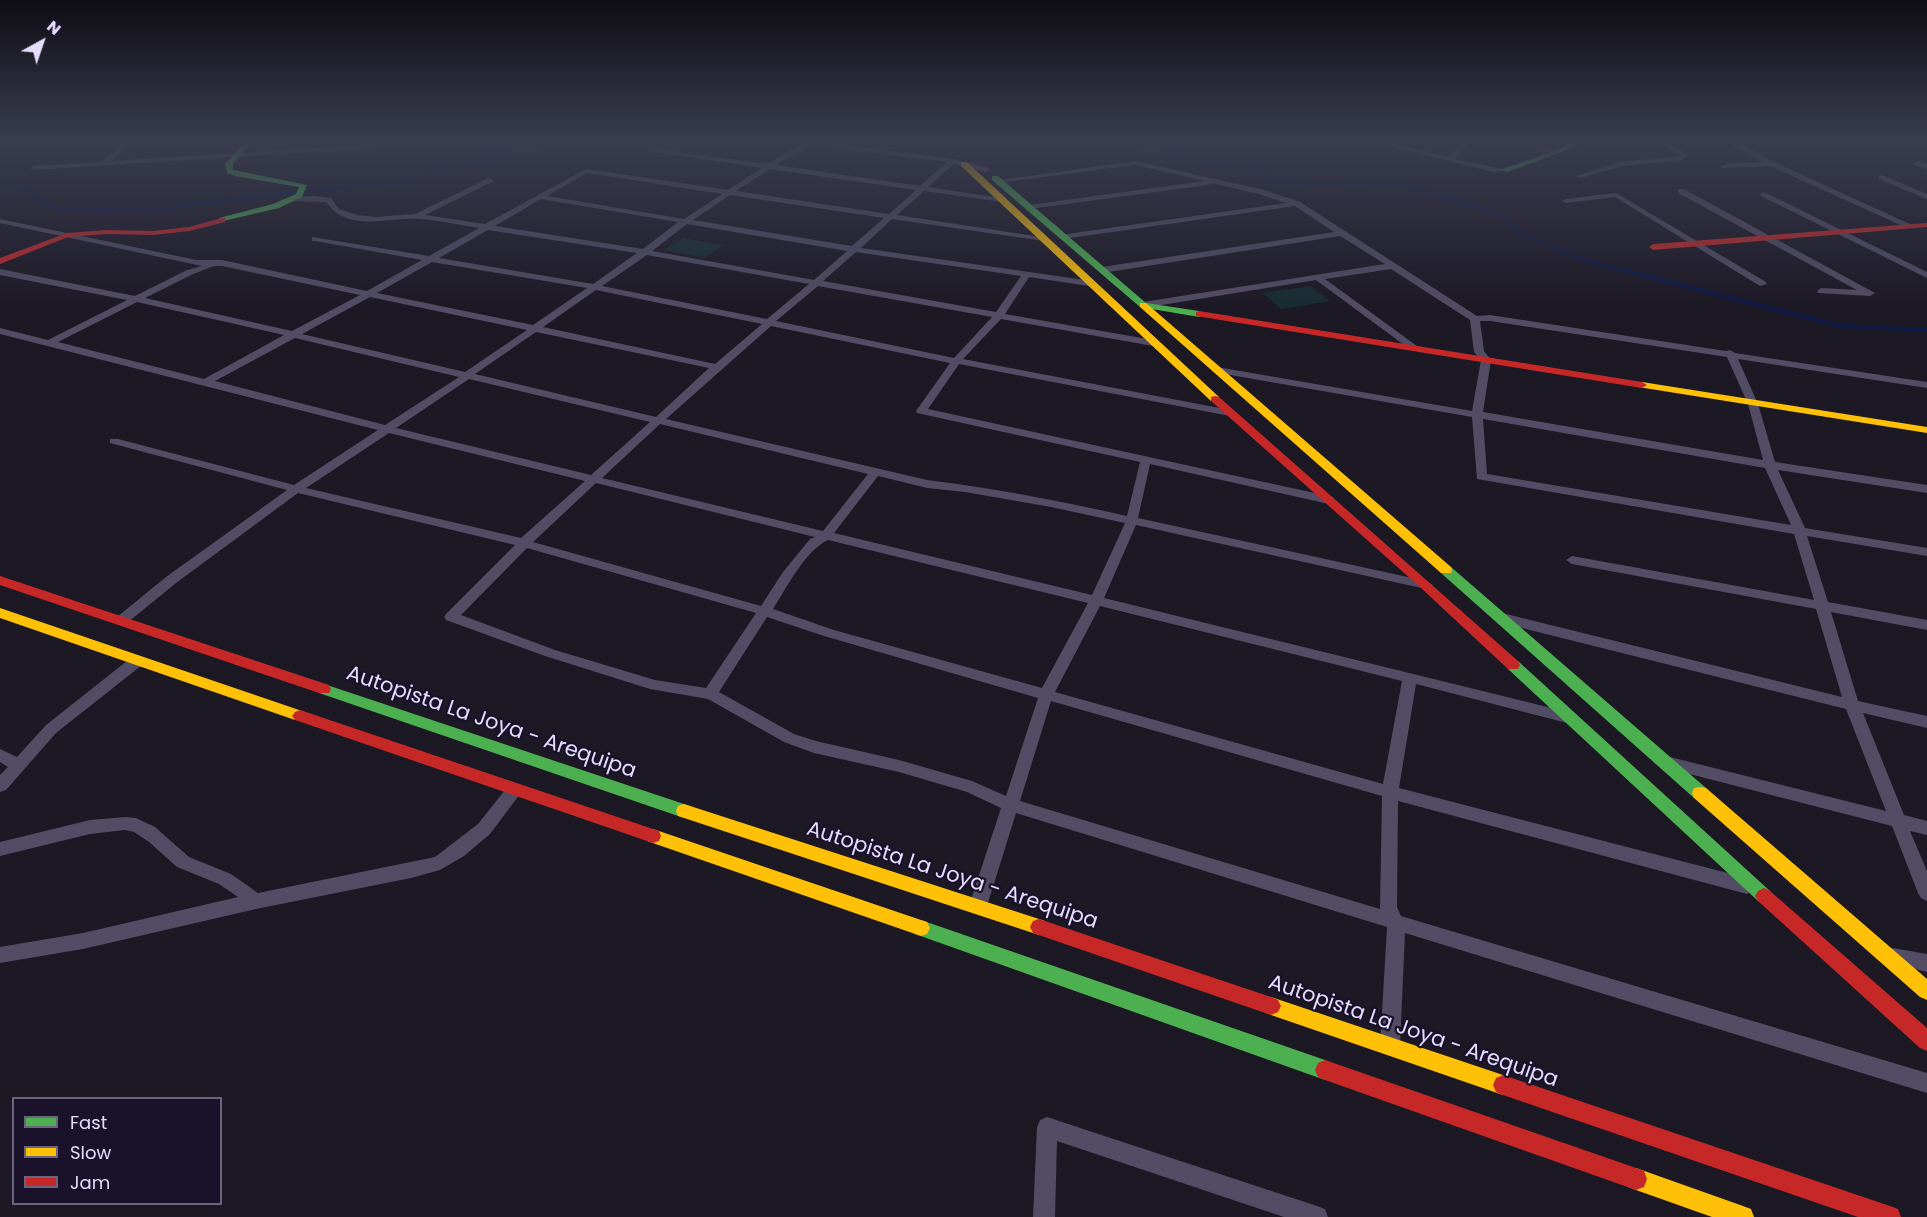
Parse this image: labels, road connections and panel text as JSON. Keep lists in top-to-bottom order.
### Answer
{
  "streets": {
    "street": ["Autopista La Joya - Arequipa"]
  },
  "legend": ["Fast", "Slow", "Jam"],
  "north": "top right"
}
